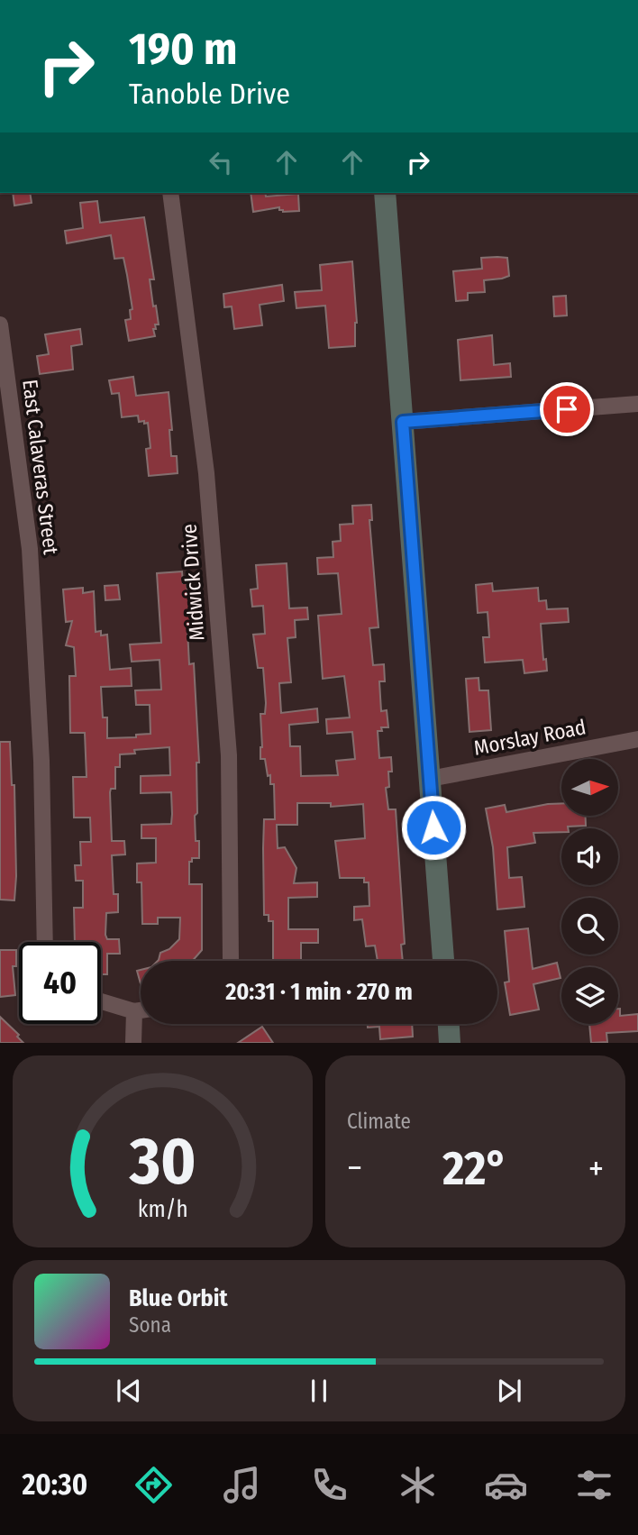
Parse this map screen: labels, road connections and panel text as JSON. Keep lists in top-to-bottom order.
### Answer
{
  "streets": {
    "street": ["East Calaveras Street", "Midwick Drive", "Morslay Road"]
  },
  "north": "right",
  "page": {
    "turn": ["190 m", "Tanoble Drive"],
    "limit": "40",
    "trip": "20:31 · 1 min · 270 m",
    "tile": "Climate",
    "heat": ["−", "22°", "+"],
    "song": ["Blue Orbit", "Sona"],
    "tabs": "20:30",
    "gauge": ["30", "km/h"]
  }
}
